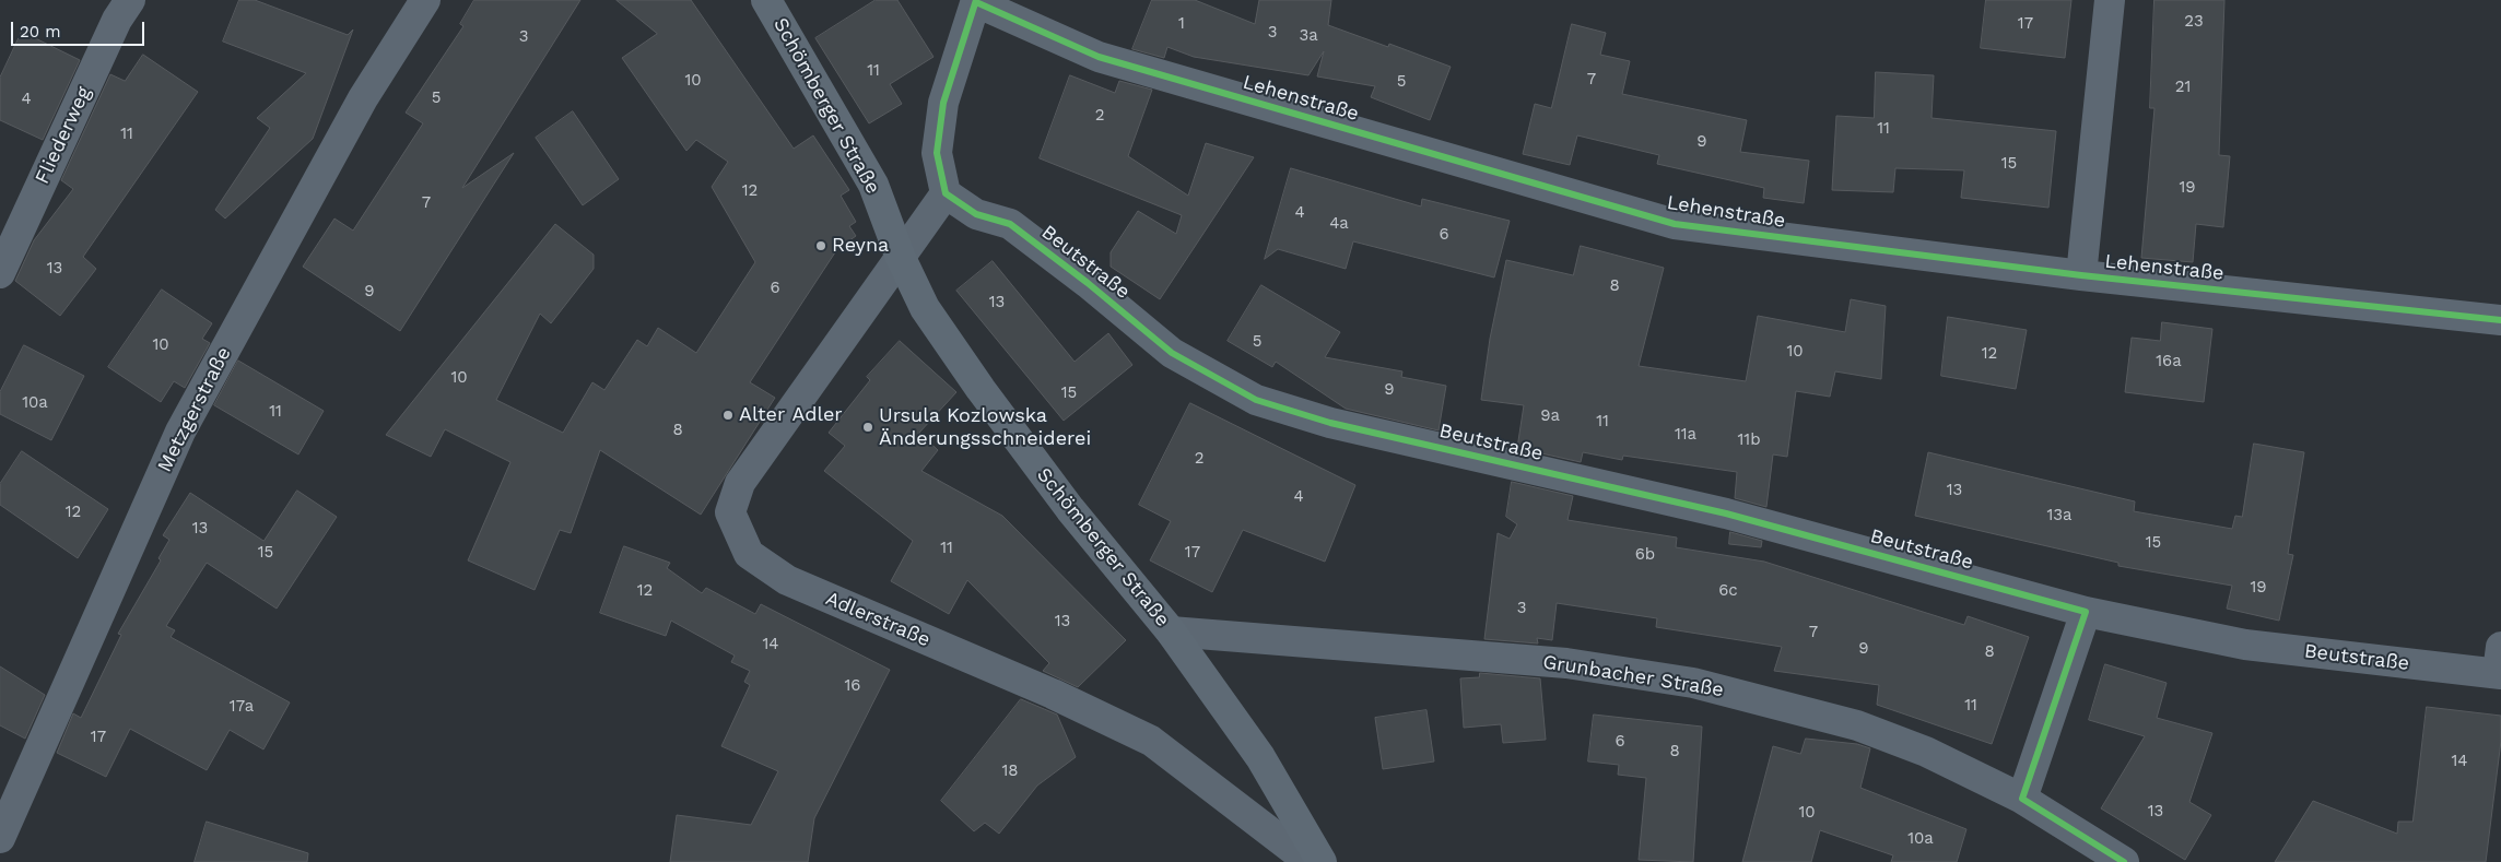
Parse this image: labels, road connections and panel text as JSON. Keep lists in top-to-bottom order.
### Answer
{
  "streets": {
    "main road": ["Schömberger Straße"],
    "street": [
      "Lehenstraße",
      "Fliederweg",
      "Beutstraße",
      "Metzgerstraße",
      "Adlerstraße",
      "Grunbacher Straße"
    ]
  },
  "crossings": [
    ["Schömberger Straße", "Adlerstraße"],
    ["Schömberger Straße", "Grunbacher Straße"],
    ["Beutstraße", "Adlerstraße"]
  ],
  "places": ["Reyna", "Alter Adler", "Ursula Kozlowska Änderungsschneiderei"],
  "house_numbers": [
    "23",
    "1",
    "17",
    "3",
    "3a",
    "3",
    "11",
    "7",
    "10",
    "5",
    "21",
    "5",
    "4",
    "2",
    "11",
    "11",
    "9",
    "15",
    "19",
    "12",
    "7",
    "4",
    "4a",
    "6",
    "13",
    "8",
    "6",
    "9",
    "13",
    "5",
    "10",
    "10",
    "12",
    "16a",
    "10",
    "9",
    "15",
    "10a",
    "11",
    "9a",
    "11",
    "8",
    "11a",
    "11b",
    "2",
    "13",
    "4",
    "12",
    "13a",
    "13",
    "15",
    "11",
    "15",
    "17",
    "6b",
    "19",
    "12",
    "6c",
    "3",
    "13",
    "7",
    "14",
    "9",
    "8",
    "16",
    "11",
    "17a",
    "17",
    "6",
    "8",
    "14",
    "18",
    "13",
    "10",
    "10a"
  ],
  "scale_bar": "20 m"
}
